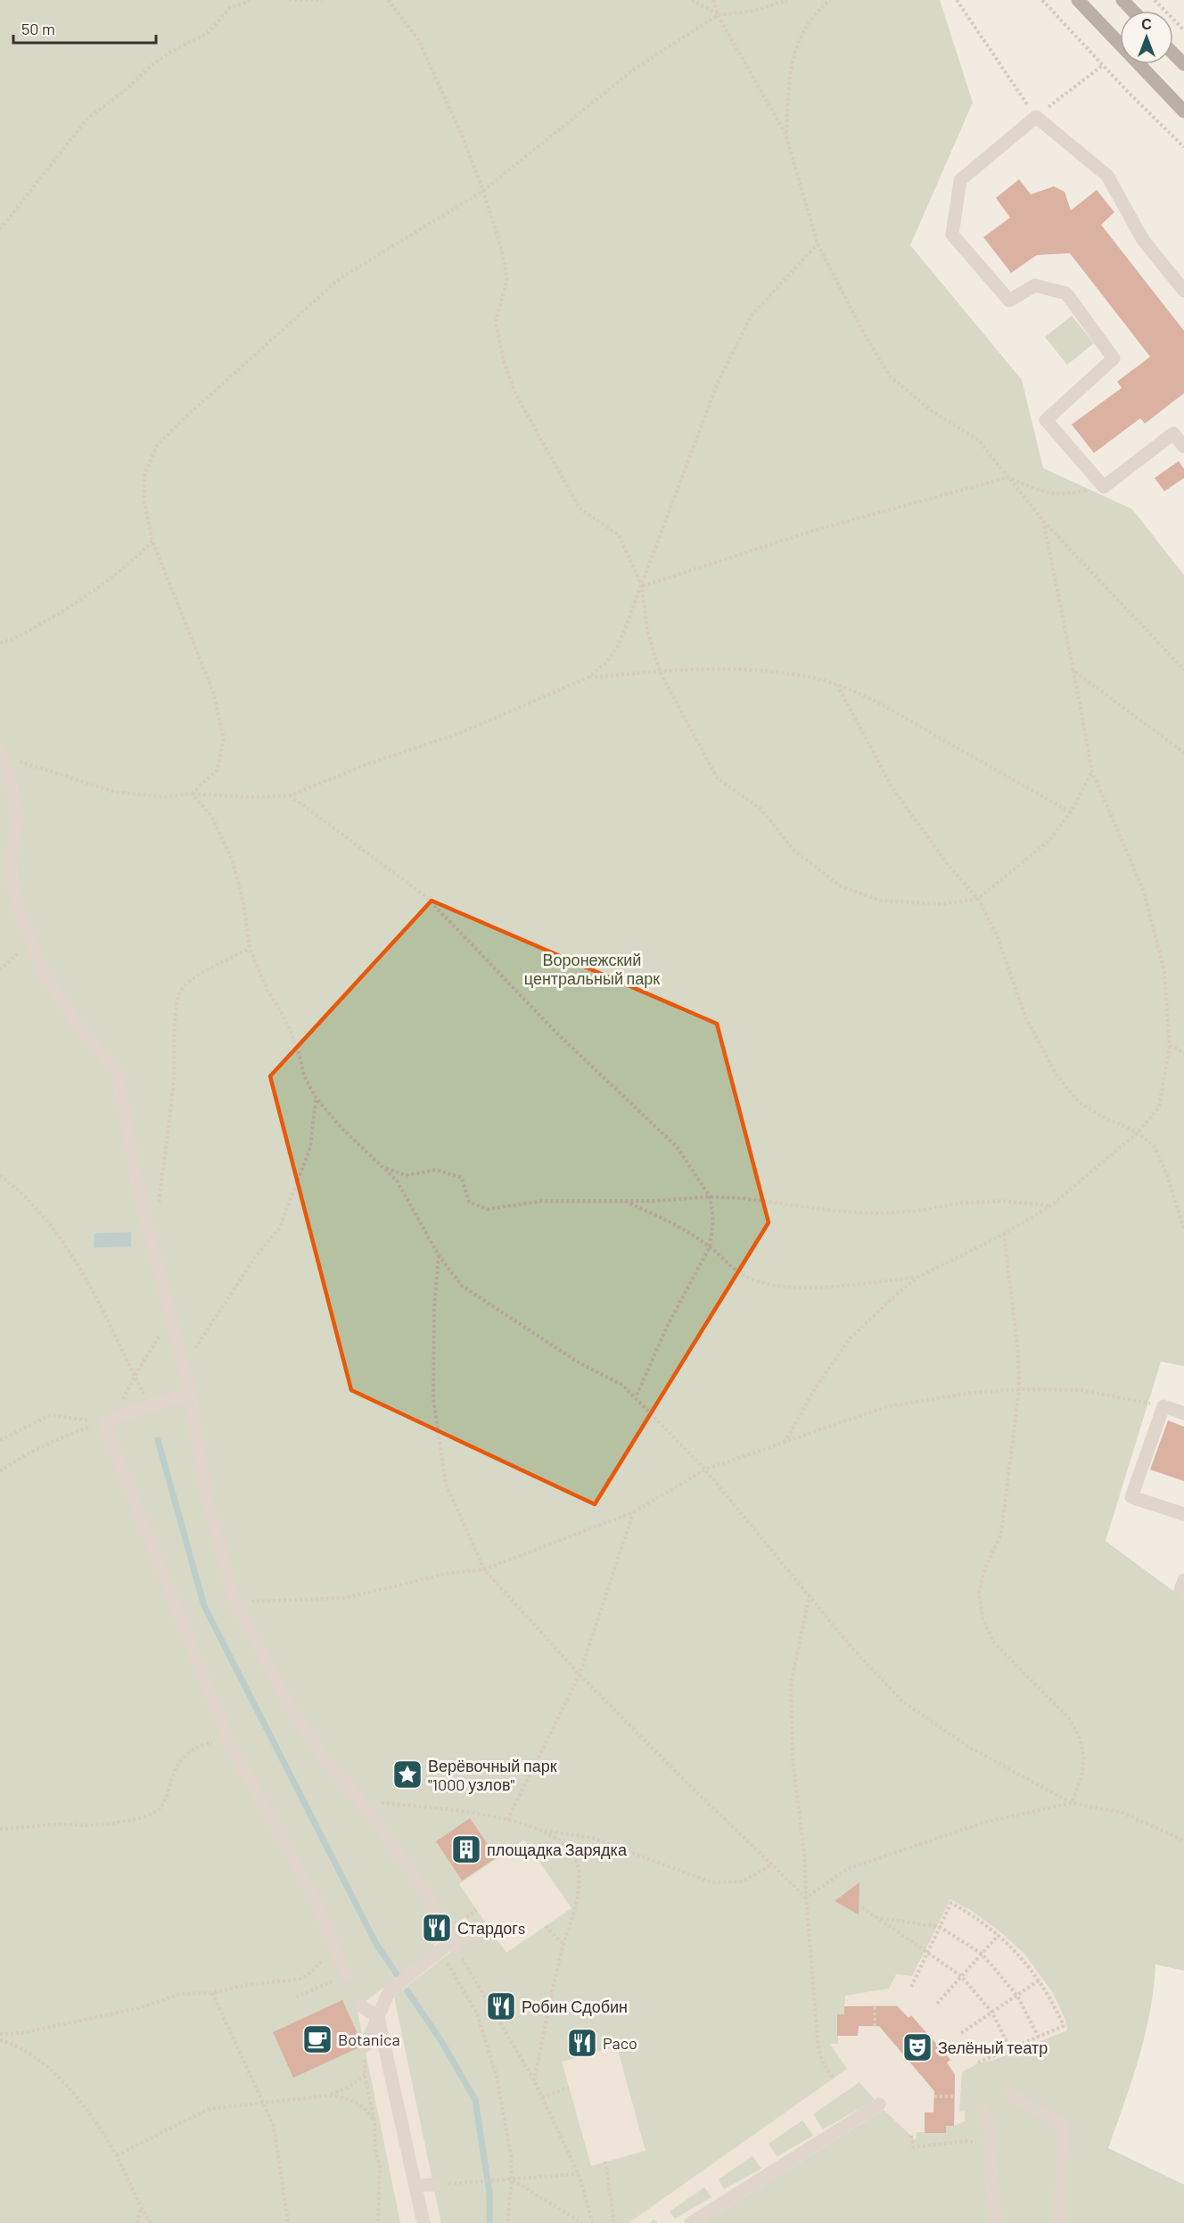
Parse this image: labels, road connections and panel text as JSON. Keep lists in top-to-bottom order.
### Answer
{
  "parks": ["Воронежский центральный парк"],
  "places": {
    "place": ["Верёвочный парк \"1000 узлов\""],
    "building": ["площадка Зарядка"],
    "restaurant": ["Стардогs", "Робин Сдобин", "Paco"],
    "cafe": ["Botanica"],
    "theatre": ["Зелёный театр"]
  },
  "scale_bar": "50 m",
  "north": "top"
}
